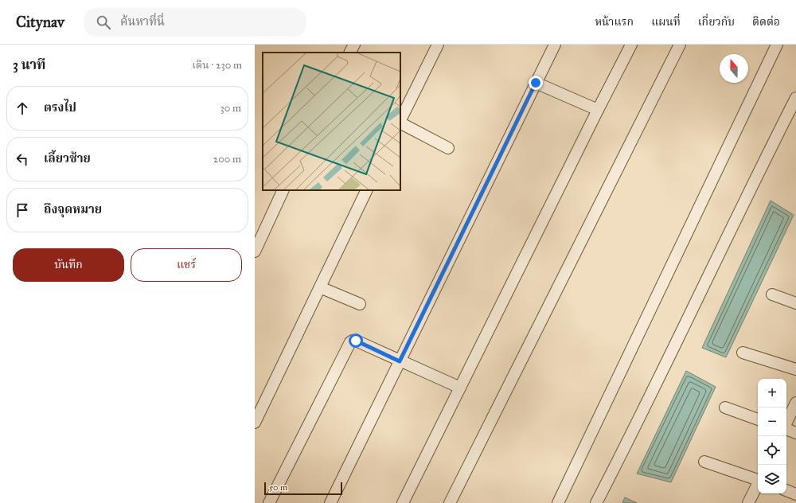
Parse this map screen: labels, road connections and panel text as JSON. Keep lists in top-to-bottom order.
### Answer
{
  "scale_bar": "50 m",
  "north": "top",
  "page": {
    "header": "Citynav",
    "search": "ค้นหาที่นี่",
    "nav": [
      "หน้าแรก",
      "แผนที่",
      "เกี่ยวกับ",
      "ติดต่อ"
    ],
    "heading": ["3 นาที", "เดิน · 230 m"],
    "list": [
      ["ตรงไป", "30 m"],
      ["เลี้ยวซ้าย", "200 m"],
      "ถึงจุดหมาย"
    ],
    "buttons": ["บันทึก", "แชร์"],
    "map_buttons": ["+", "−"],
    "scale": "50 m"
  }
}
